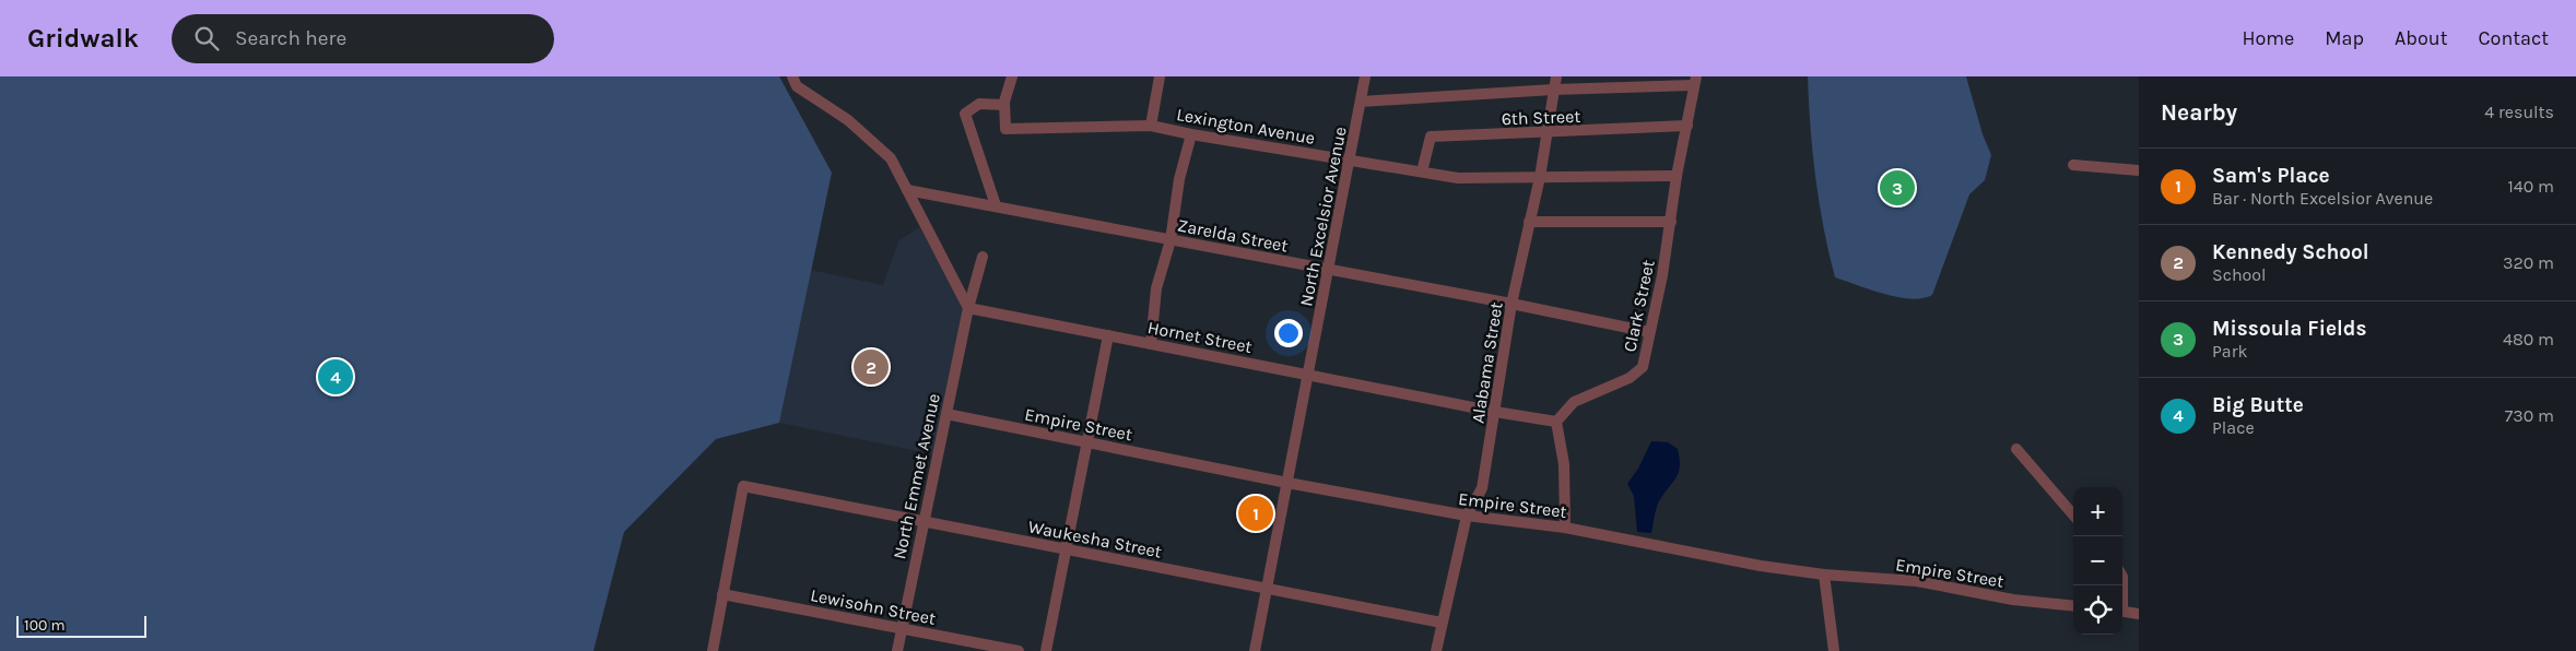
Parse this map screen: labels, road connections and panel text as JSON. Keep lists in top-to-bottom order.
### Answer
{
  "streets": {
    "street": [
      "6th Street",
      "Lexington Avenue",
      "North Excelsior Avenue",
      "Zarelda Street",
      "Clark Street",
      "Hornet Street",
      "Alabama Street",
      "Empire Street",
      "North Emmet Avenue",
      "Waukesha Street",
      "Lewisohn Street"
    ]
  },
  "crossings": [
    ["6th Street", "Lexington Avenue"],
    ["6th Street", "Clark Street"],
    ["6th Street", "Alabama Street"],
    ["Lexington Avenue", "North Excelsior Avenue"],
    ["Lexington Avenue", "Clark Street"],
    ["Lexington Avenue", "Alabama Street"],
    ["North Excelsior Avenue", "Zarelda Street"],
    ["North Excelsior Avenue", "Hornet Street"],
    ["North Excelsior Avenue", "Empire Street"],
    ["North Excelsior Avenue", "Waukesha Street"],
    ["Zarelda Street", "Clark Street"],
    ["Zarelda Street", "Alabama Street"],
    ["Clark Street", "Hornet Street"],
    ["Hornet Street", "Alabama Street"],
    ["Hornet Street", "North Emmet Avenue"],
    ["Alabama Street", "Empire Street"],
    ["Alabama Street", "Waukesha Street"],
    ["Empire Street", "North Emmet Avenue"],
    ["North Emmet Avenue", "Waukesha Street"],
    ["North Emmet Avenue", "Lewisohn Street"],
    ["Waukesha Street", "Lewisohn Street"]
  ],
  "scale_bar": "100 m",
  "page": {
    "header": "Gridwalk",
    "search": "Search here",
    "nav": [
      "Home",
      "Map",
      "About",
      "Contact"
    ],
    "heading": ["Nearby", "4 results"],
    "list": [
      {
        "mark": "1",
        "name": "Sam's Place",
        "note": "Bar · North Excelsior Avenue",
        "value": "140 m"
      },
      {
        "mark": "2",
        "name": "Kennedy School",
        "note": "School",
        "value": "320 m"
      },
      {
        "mark": "3",
        "name": "Missoula Fields",
        "note": "Park",
        "value": "480 m"
      },
      {
        "mark": "4",
        "name": "Big Butte",
        "note": "Place",
        "value": "730 m"
      }
    ],
    "pins": [
      "3",
      "2",
      "4",
      "1"
    ],
    "map_buttons": ["+", "−"],
    "scale": "100 m"
  }
}
